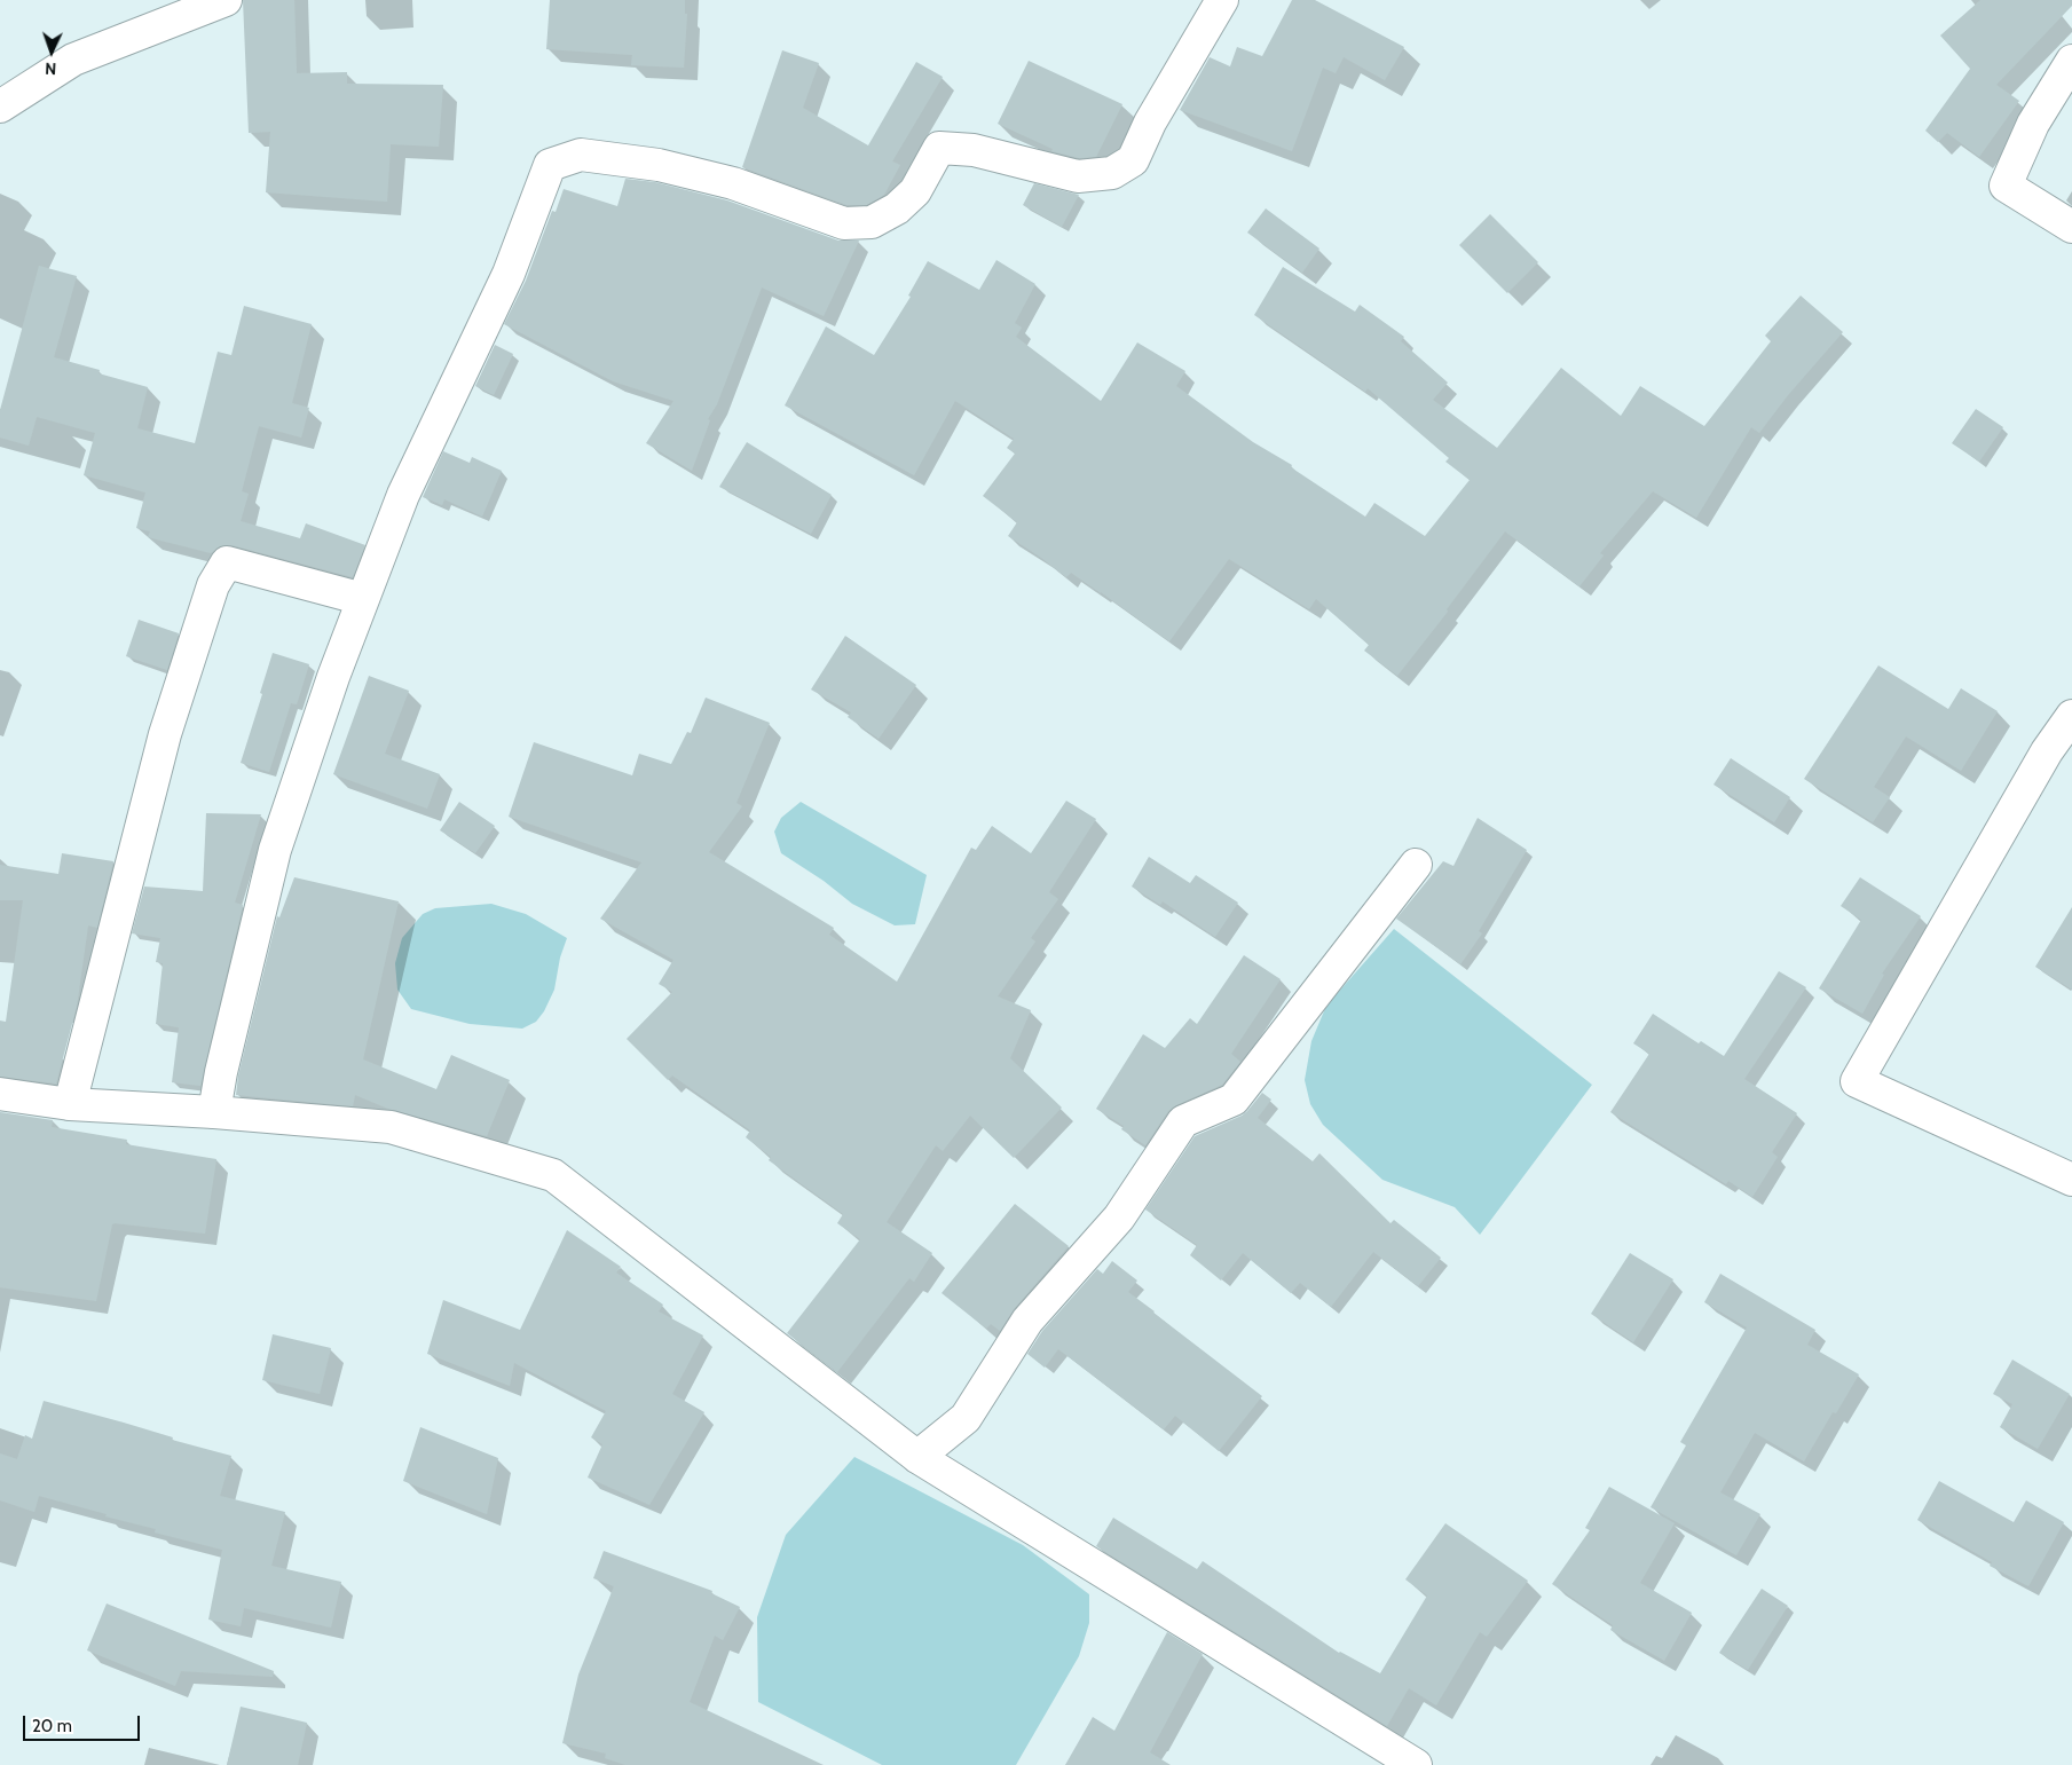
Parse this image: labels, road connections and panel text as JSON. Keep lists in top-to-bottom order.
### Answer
{
  "scale_bar": "20 m",
  "north": "bottom"
}
